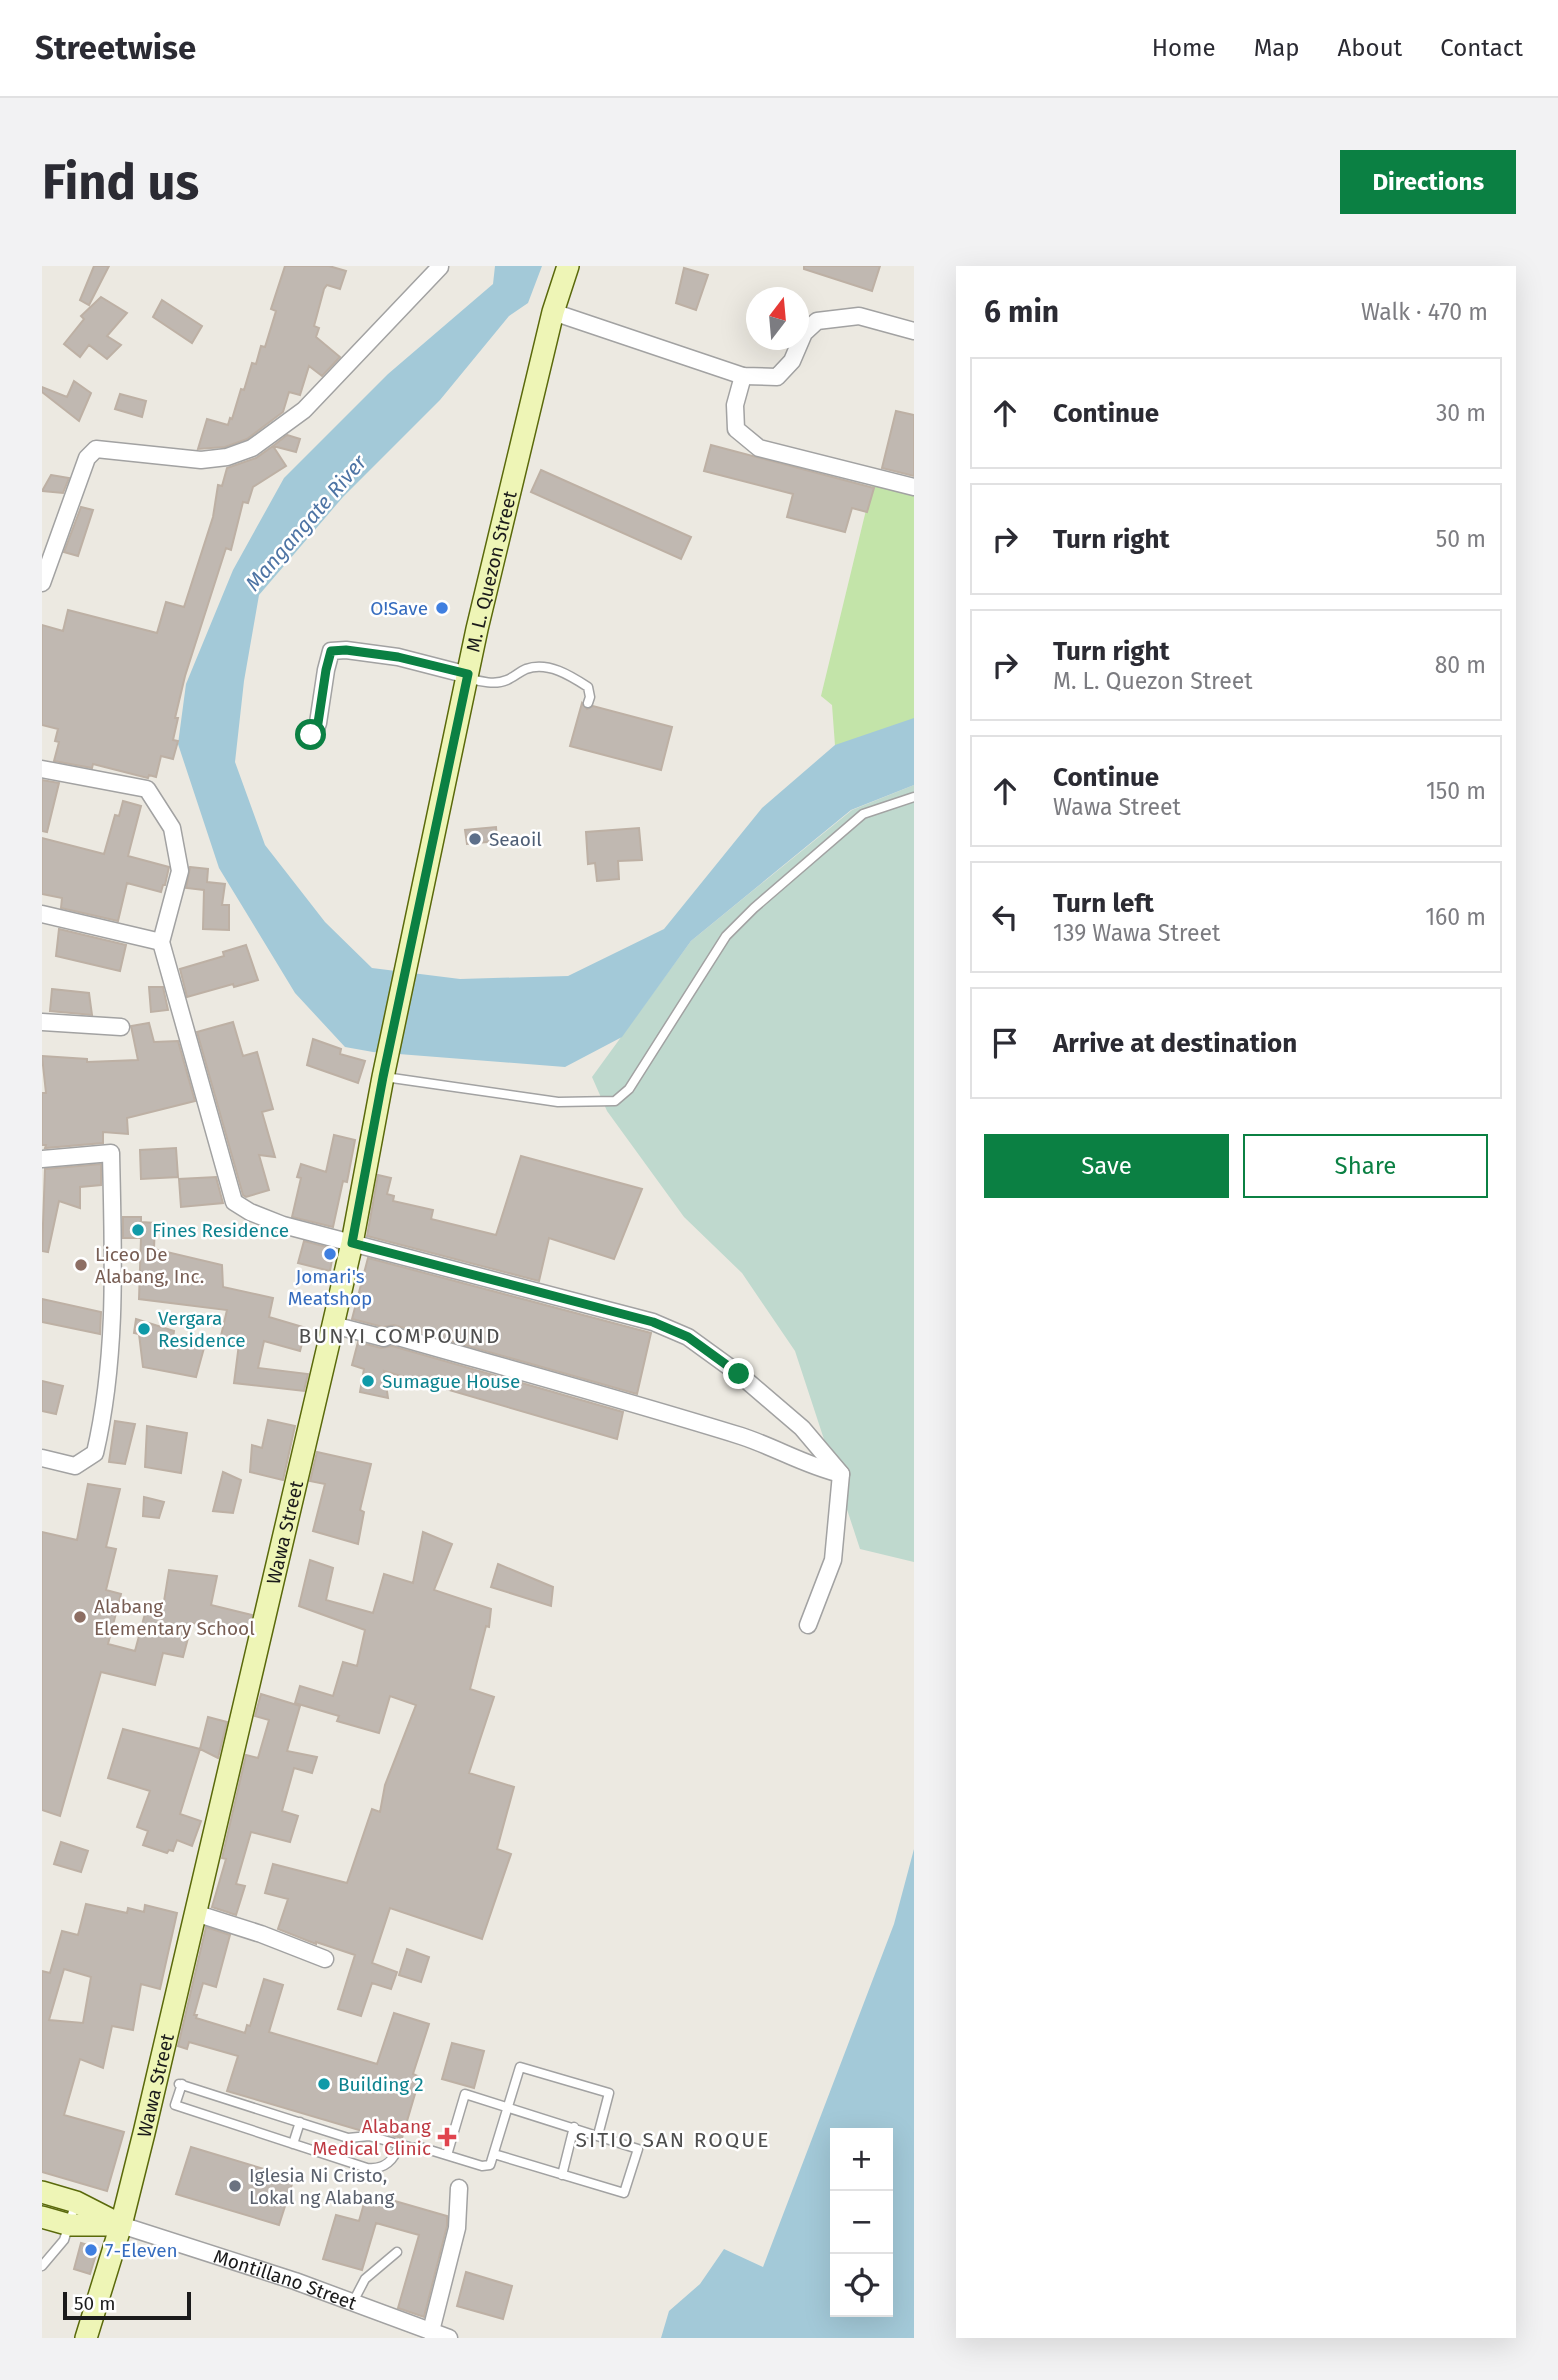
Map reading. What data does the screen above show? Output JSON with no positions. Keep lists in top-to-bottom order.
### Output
{
  "streets": {
    "main road": ["M. L. Quezon Street", "Wawa Street", "Montillano Street"]
  },
  "crossings": [
    ["M. L. Quezon Street", "Wawa Street"],
    ["Wawa Street", "Montillano Street"]
  ],
  "districts": ["BUNYI COMPOUND", "SITIO SAN ROQUE"],
  "water": ["Mangangate River"],
  "places": {
    "other": [
      "O!Save",
      "Seaoil",
      "Fines Residence",
      "Jomari's Meatshop",
      "Liceo De Alabang, Inc.",
      "Vergara Residence",
      "Sumague House",
      "Alabang Elementary School",
      "Building 2",
      "Iglesia Ni Cristo, Lokal ng Alabang",
      "7-Eleven"
    ],
    "health": ["Alabang Medical Clinic"]
  },
  "scale_bar": "50 m",
  "north": "top",
  "page": {
    "header": "Streetwise",
    "nav": [
      "Home",
      "Map",
      "About",
      "Contact"
    ],
    "buttons": [
      "Directions",
      ["Save", "Share"]
    ],
    "title": "Find us",
    "heading": ["6 min", "Walk · 470 m"],
    "list": [
      ["Continue", "30 m"],
      ["Turn right", "50 m"],
      ["Turn right", "M. L. Quezon Street", "80 m"],
      ["Continue", "Wawa Street", "150 m"],
      ["Turn left", "139 Wawa Street", "160 m"],
      "Arrive at destination"
    ],
    "map_buttons": ["+", "−"],
    "scale": "50 m"
  }
}
